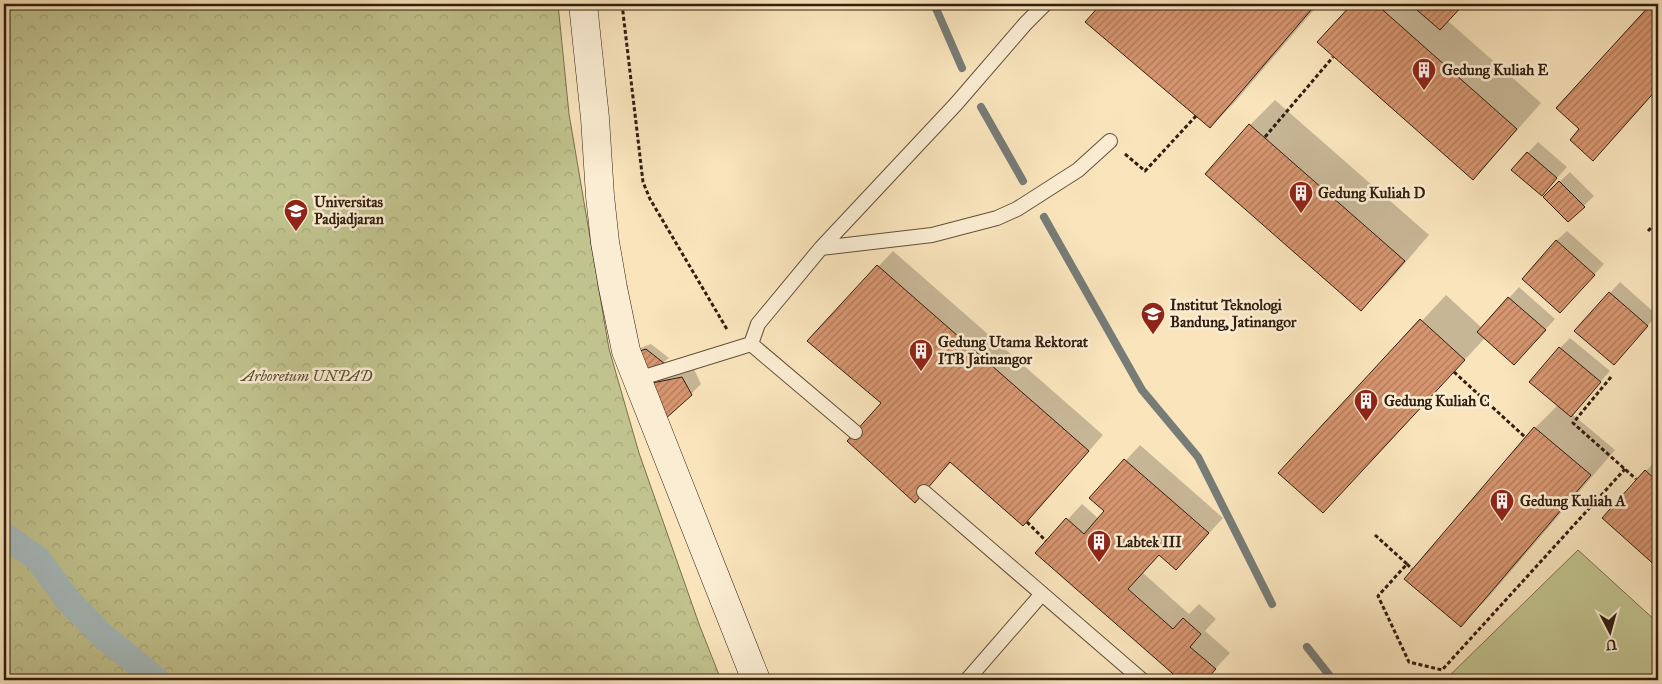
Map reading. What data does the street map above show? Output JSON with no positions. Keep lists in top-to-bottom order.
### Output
{
  "parks": ["Arboretum UNPAD"],
  "places": {
    "building": [
      "Gedung Kuliah E",
      "Gedung Kuliah D",
      "Gedung Utama Rektorat ITB Jatinangor",
      "Gedung Kuliah C",
      "Gedung Kuliah A",
      "Labtek III"
    ],
    "school or university": ["Universitas Padjadjaran", "Institut Teknologi Bandung, Jatinangor"]
  },
  "north": "bottom"
}
